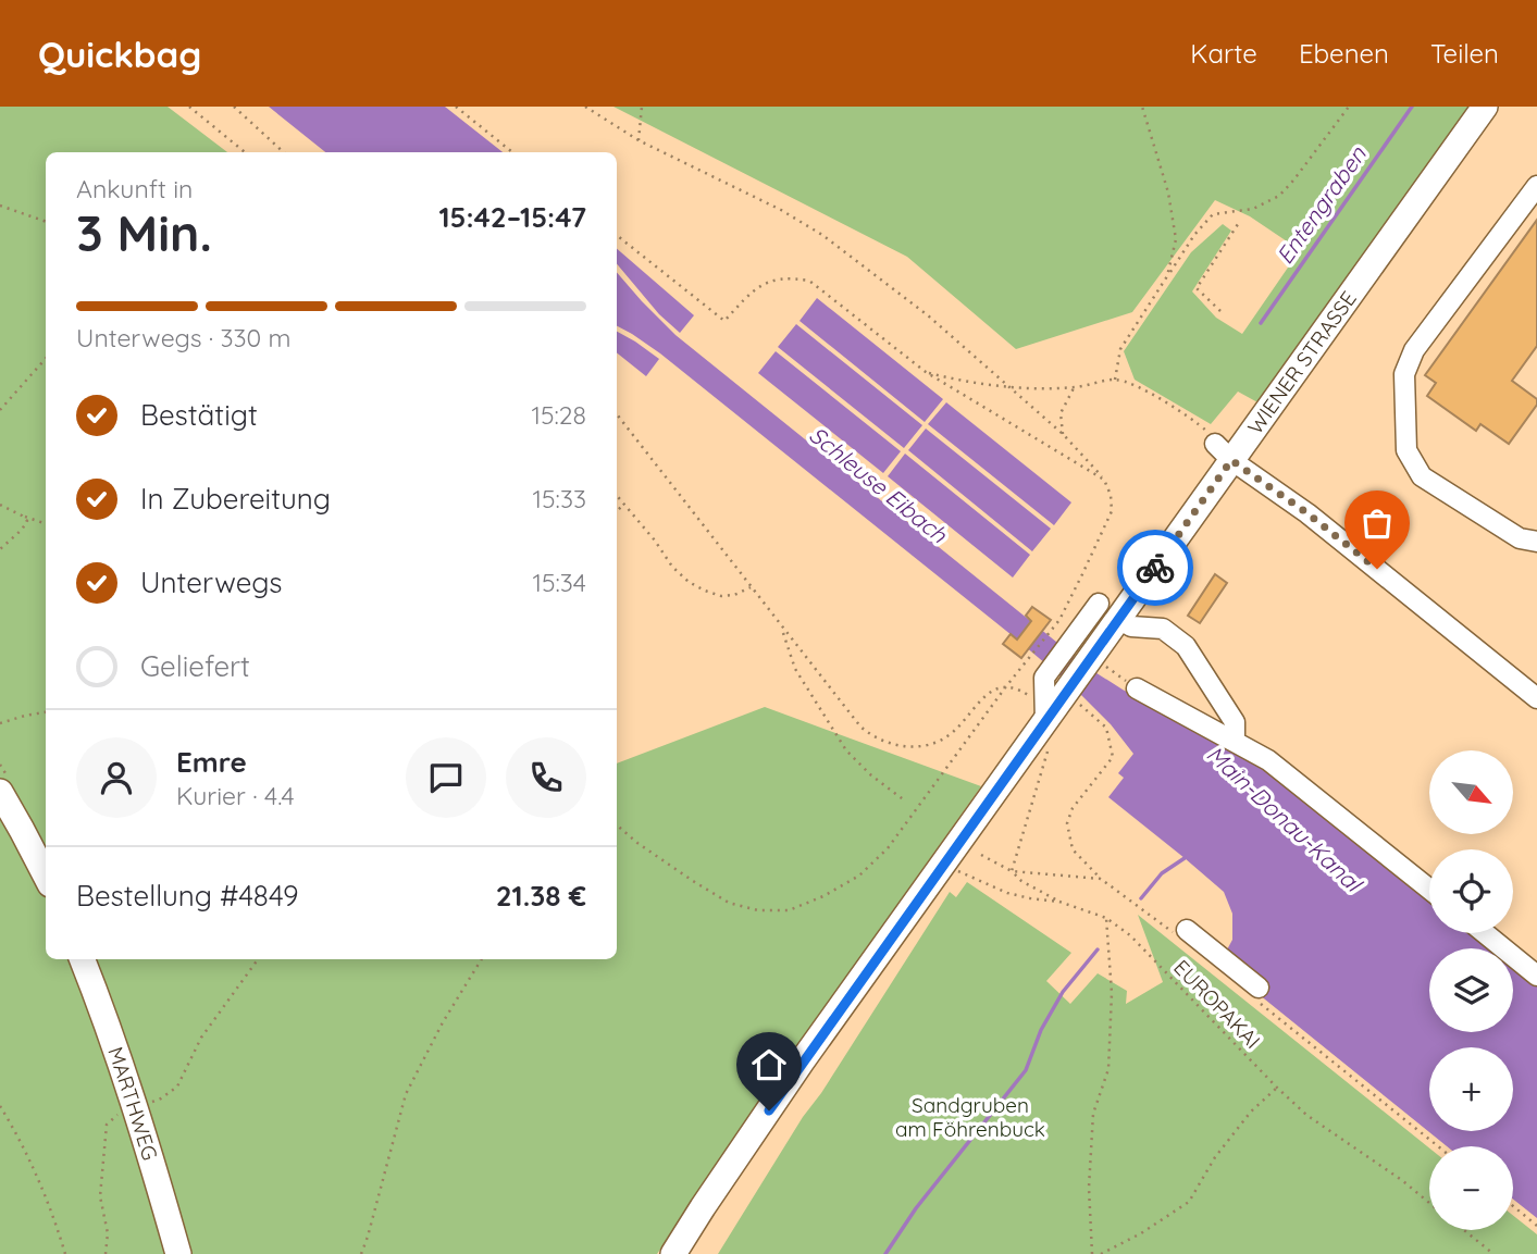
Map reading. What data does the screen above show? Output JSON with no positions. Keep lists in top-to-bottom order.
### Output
{
  "streets": {
    "main road": ["WIENER STRASSE", "MARTHWEG"],
    "path": ["EUROPAKAI"]
  },
  "crossings": [
    ["WIENER STRASSE", "EUROPAKAI"]
  ],
  "water": ["Entengraben", "Schleuse Eibach", "Main-Donau-Kanal"],
  "parks": ["Sandgruben am Föhrenbuck"],
  "north": "bottom right",
  "page": {
    "header": "Quickbag",
    "nav": ["Karte", "Ebenen", "Teilen"],
    "heading": ["3 Min.", "Ankunft in", "15:42–15:47"],
    "panel": [
      "Emre",
      "Kurier · 4.4",
      "Bestellung #4849",
      "21.38 €"
    ],
    "bar": "Unterwegs · 330 m",
    "list": [
      ["Bestätigt", "15:28"],
      ["In Zubereitung", "15:33"],
      ["Unterwegs", "15:34"],
      "Geliefert"
    ],
    "map_buttons": ["+", "−"]
  }
}
